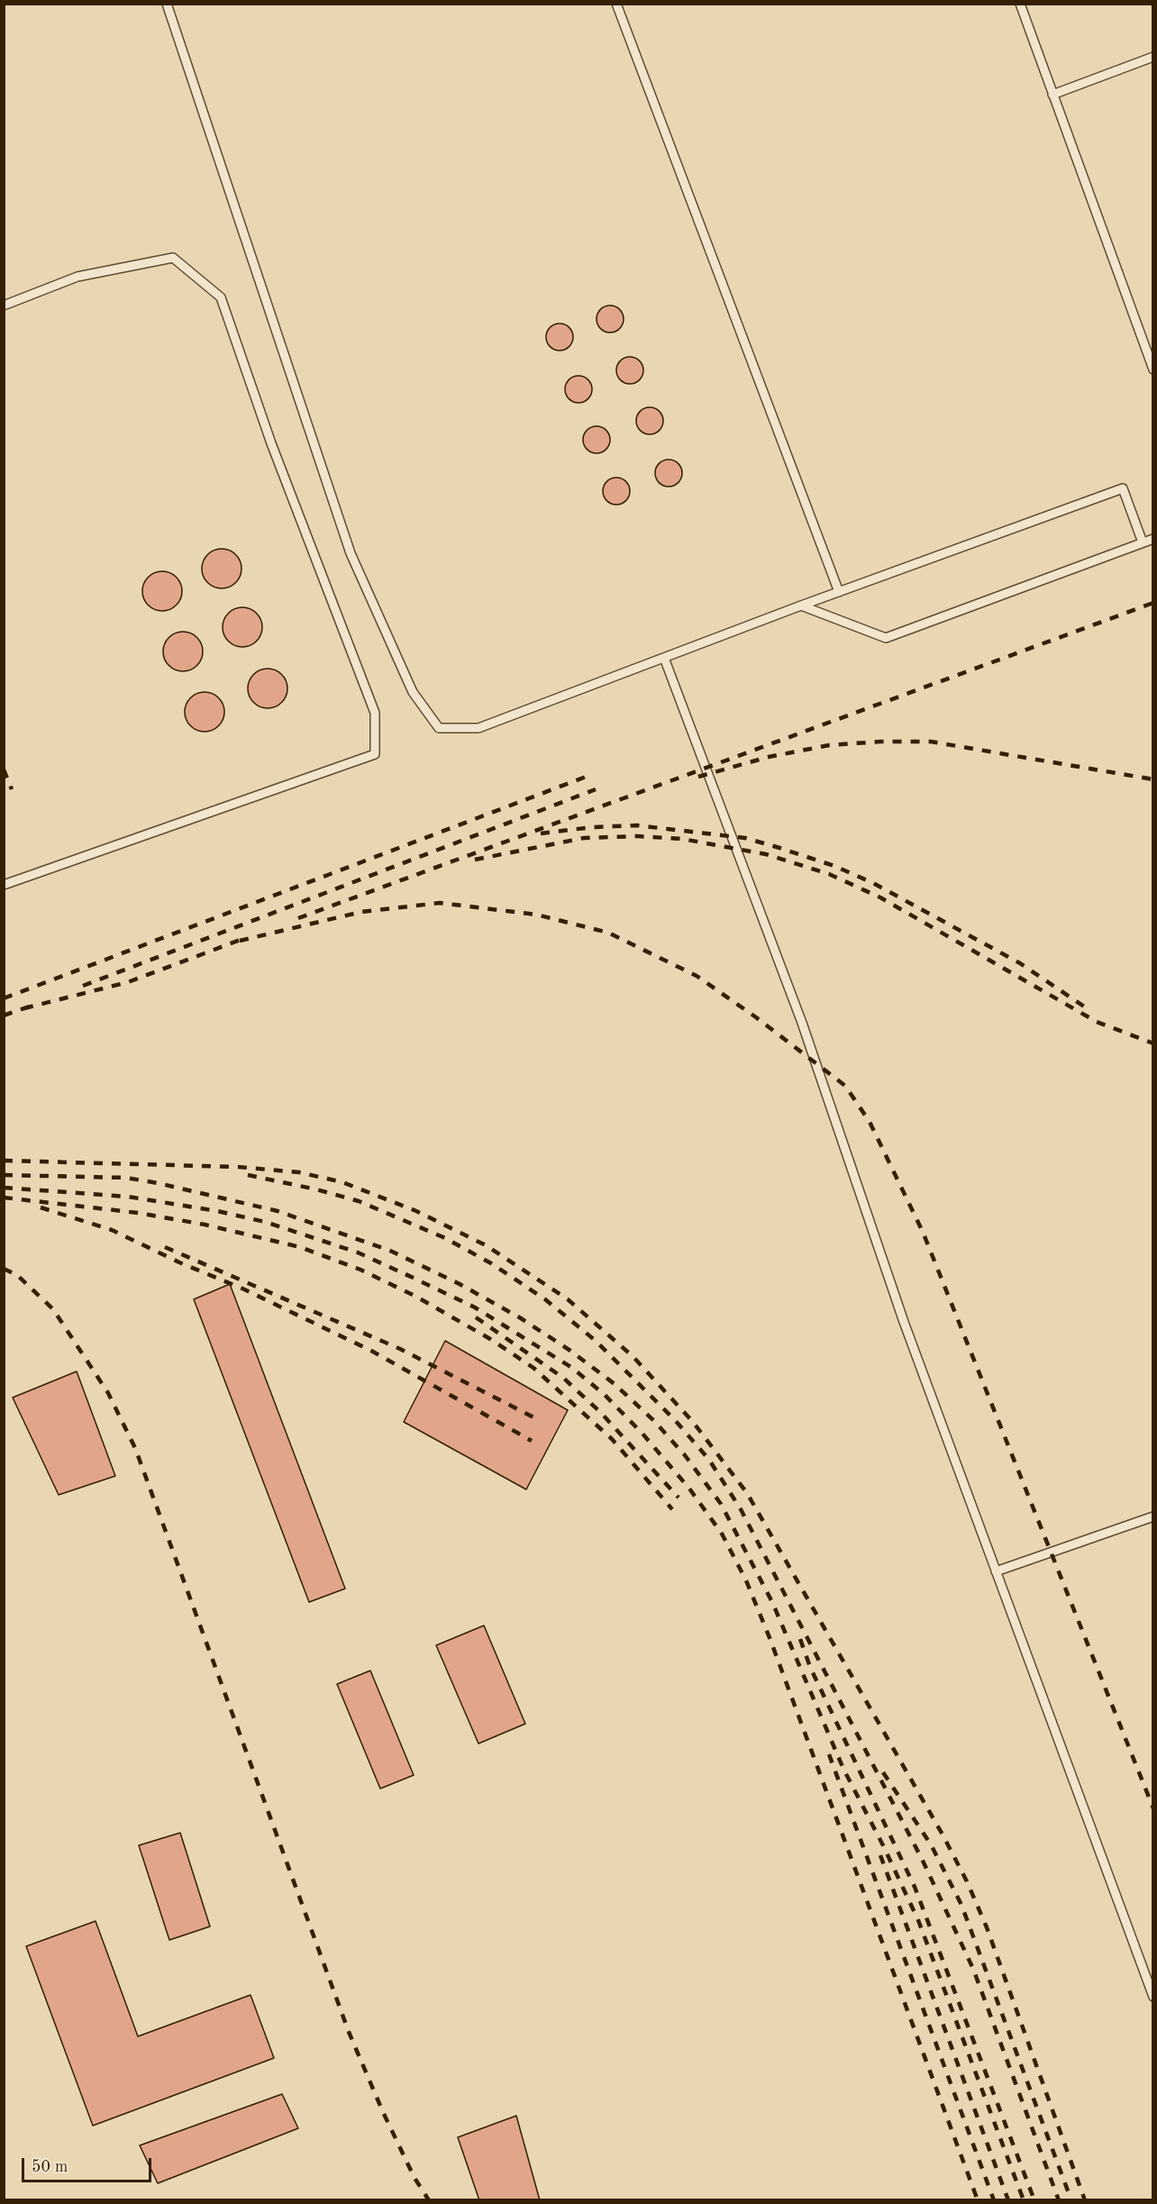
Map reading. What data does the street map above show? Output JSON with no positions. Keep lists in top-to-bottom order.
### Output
{
  "scale_bar": "50 m"
}
